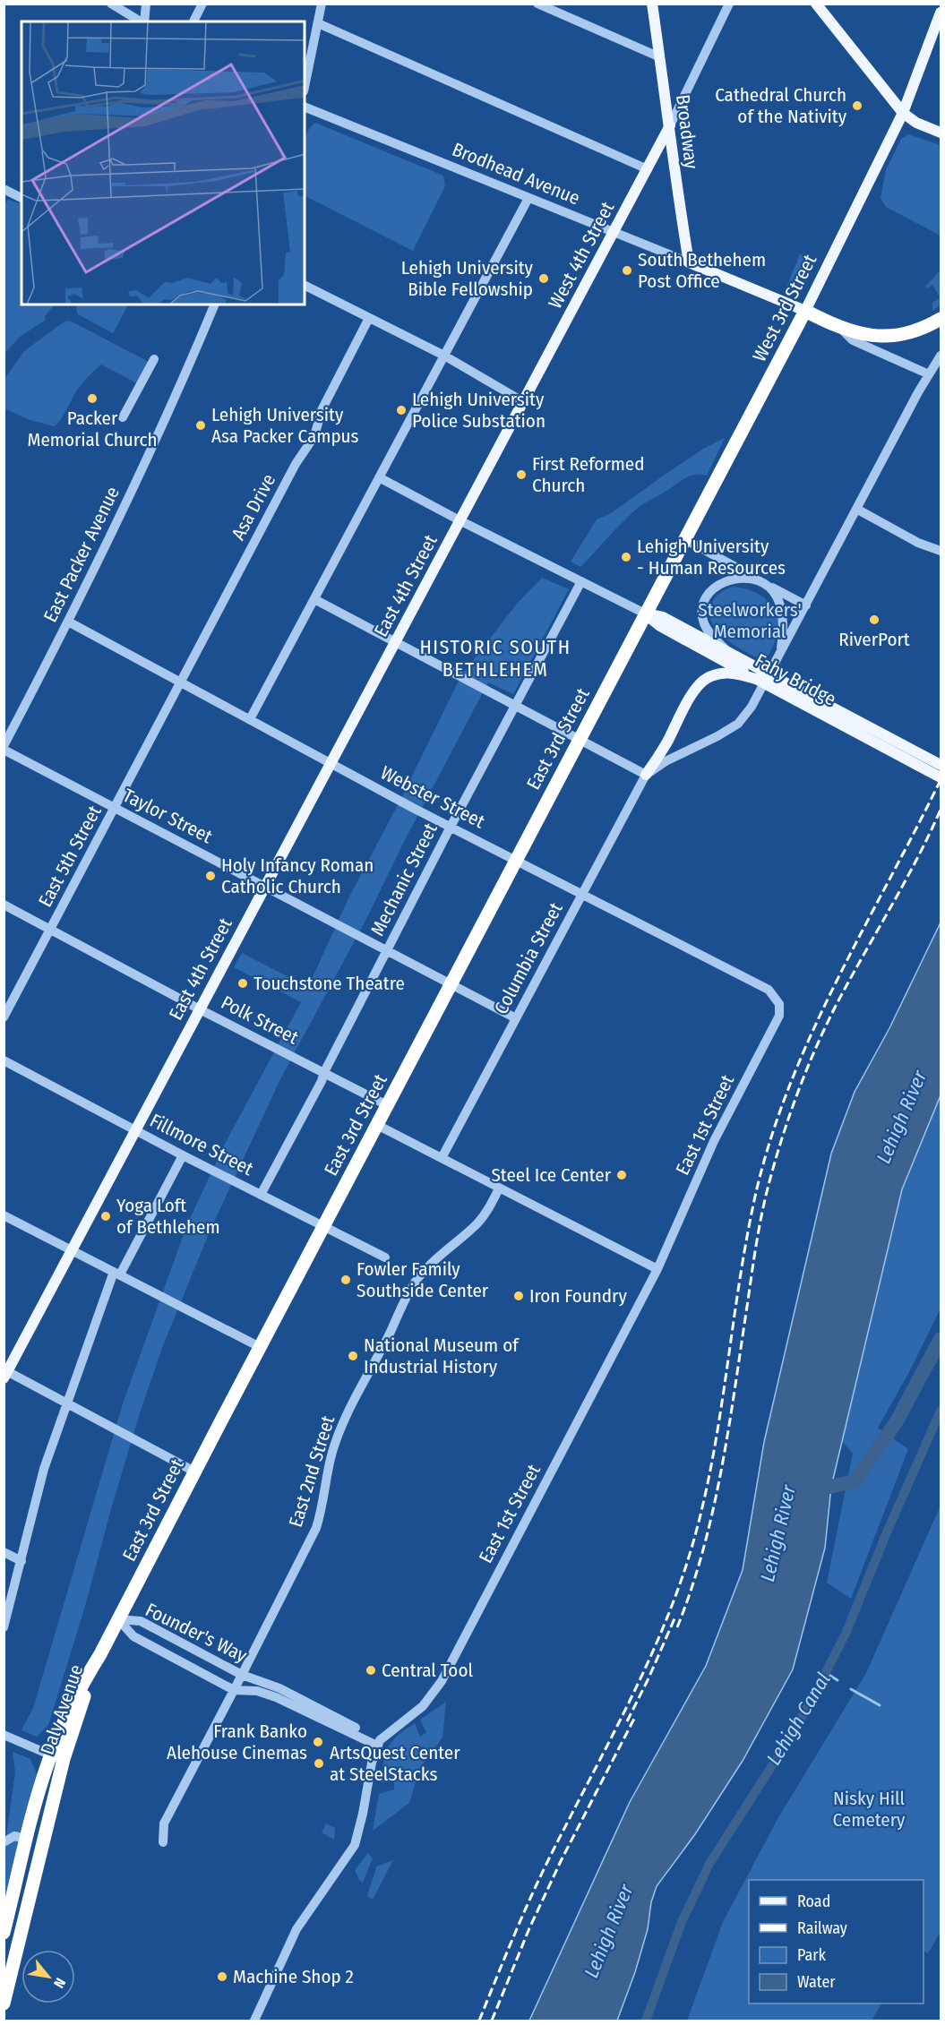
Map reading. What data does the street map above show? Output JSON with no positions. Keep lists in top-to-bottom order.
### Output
{
  "streets": {
    "highway": ["West 3rd Street", "East 3rd Street", "Daly Avenue"],
    "main road": [
      "Broadway",
      "Brodhead Avenue",
      "West 4th Street",
      "East 4th Street",
      "Fahy Bridge"
    ],
    "street": [
      "Asa Drive",
      "East Packer Avenue",
      "Webster Street",
      "Taylor Street",
      "East 5th Street",
      "Mechanic Street",
      "Columbia Street",
      "Polk Street",
      "East 1st Street",
      "Fillmore Street",
      "East 2nd Street",
      "Founder's Way"
    ]
  },
  "crossings": [
    ["Broadway", "Brodhead Avenue"],
    ["Broadway", "West 4th Street"],
    ["Brodhead Avenue", "West 4th Street"],
    ["Brodhead Avenue", "West 3rd Street"],
    ["West 4th Street", "East 4th Street"],
    ["West 3rd Street", "Fahy Bridge"],
    ["West 3rd Street", "East 3rd Street"],
    ["Asa Drive", "Webster Street"],
    ["Asa Drive", "East 5th Street"],
    ["East Packer Avenue", "Webster Street"],
    ["East Packer Avenue", "Taylor Street"],
    ["East 4th Street", "Webster Street"],
    ["East 4th Street", "Taylor Street"],
    ["East 4th Street", "Polk Street"],
    ["East 4th Street", "Fillmore Street"],
    ["Fahy Bridge", "East 3rd Street"],
    ["East 3rd Street", "Webster Street"],
    ["East 3rd Street", "Taylor Street"],
    ["East 3rd Street", "Polk Street"],
    ["East 3rd Street", "Fillmore Street"],
    ["East 3rd Street", "Founder's Way"],
    ["East 3rd Street", "Daly Avenue"],
    ["Webster Street", "East 5th Street"],
    ["Webster Street", "Mechanic Street"],
    ["Webster Street", "Columbia Street"],
    ["Webster Street", "East 1st Street"],
    ["Taylor Street", "East 5th Street"],
    ["Taylor Street", "Mechanic Street"],
    ["Taylor Street", "Columbia Street"],
    ["East 5th Street", "Polk Street"],
    ["Mechanic Street", "Polk Street"],
    ["Mechanic Street", "Fillmore Street"],
    ["East 1st Street", "Founder's Way"],
    ["East 2nd Street", "Founder's Way"]
  ],
  "districts": ["HISTORIC SOUTH BETHLEHEM"],
  "water": ["Lehigh River", "Lehigh Canal"],
  "parks": ["Steelworkers' Memorial", "Nisky Hill Cemetery"],
  "places": [
    "Cathedral Church of the Nativity",
    "South Bethehem Post Office",
    "Lehigh University Bible Fellowship",
    "Packer Memorial Church",
    "Lehigh University Police Substation",
    "Lehigh University Asa Packer Campus",
    "First Reformed Church",
    "Lehigh University - Human Resources",
    "RiverPort",
    "Holy Infancy Roman Catholic Church",
    "Touchstone Theatre",
    "Steel Ice Center",
    "Yoga Loft of Bethlehem",
    "Fowler Family Southside Center",
    "Iron Foundry",
    "National Museum of Industrial History",
    "Central Tool",
    "Frank Banko Alehouse Cinemas",
    "ArtsQuest Center at SteelStacks",
    "Machine Shop 2"
  ],
  "legend": [
    "Road",
    "Railway",
    "Park",
    "Water"
  ],
  "north": "bottom right"
}
